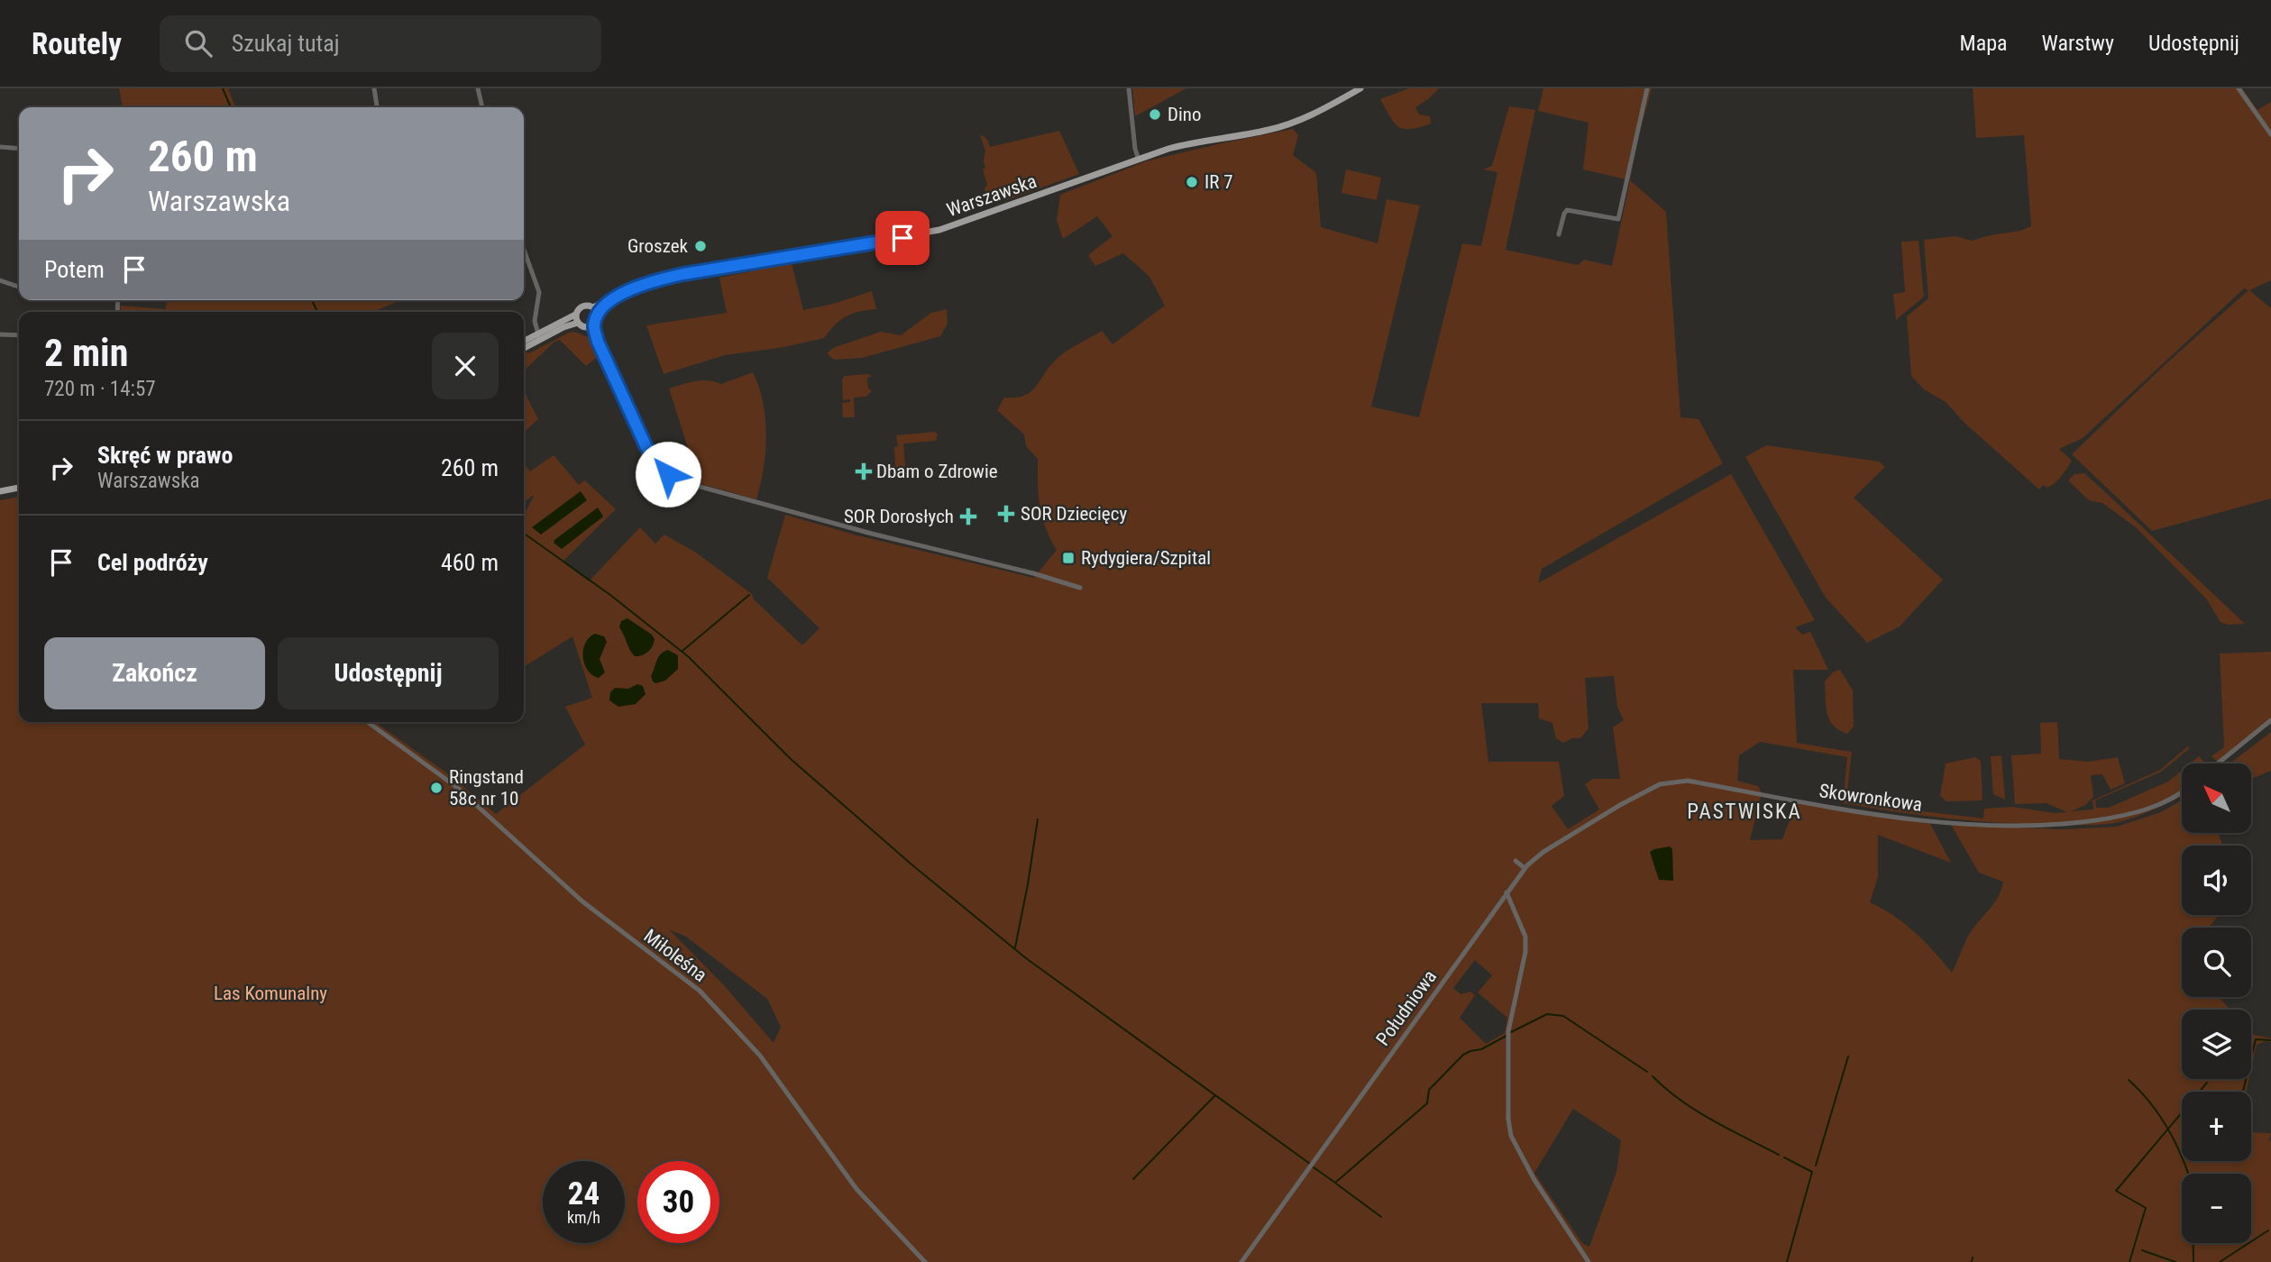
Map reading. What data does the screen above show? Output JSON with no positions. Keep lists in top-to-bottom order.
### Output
{
  "streets": {
    "main road": ["Warszawska"],
    "street": ["Skowronkowa", "Miłoleśna", "Południowa"]
  },
  "crossings": [
    ["Skowronkowa", "Południowa"]
  ],
  "districts": ["PASTWISKA"],
  "parks": ["Las Komunalny"],
  "places": {
    "other": [
      "Dino",
      "IR 7",
      "Groszek",
      "Ringstand 58c nr 10"
    ],
    "health": ["Dbam o Zdrowie", "SOR Dziecięcy", "SOR Dorosłych"],
    "transit": ["Rydygiera/Szpital"]
  },
  "north": "top left",
  "page": {
    "header": "Routely",
    "search": "Szukaj tutaj",
    "nav": ["Mapa", "Warstwy", "Udostępnij"],
    "turn": ["260 m", "Warszawska"],
    "then": "Potem",
    "heading": ["2 min", "720 m · 14:57"],
    "list": [
      {
        "name": "Skręć w prawo",
        "note": "Warszawska",
        "value": "260 m"
      },
      {
        "name": "Cel podróży",
        "value": "460 m"
      }
    ],
    "buttons": ["Zakończ", "Udostępnij"],
    "map_buttons": ["+", "−"],
    "speed": "24 km/h",
    "limit": "30"
  }
}
